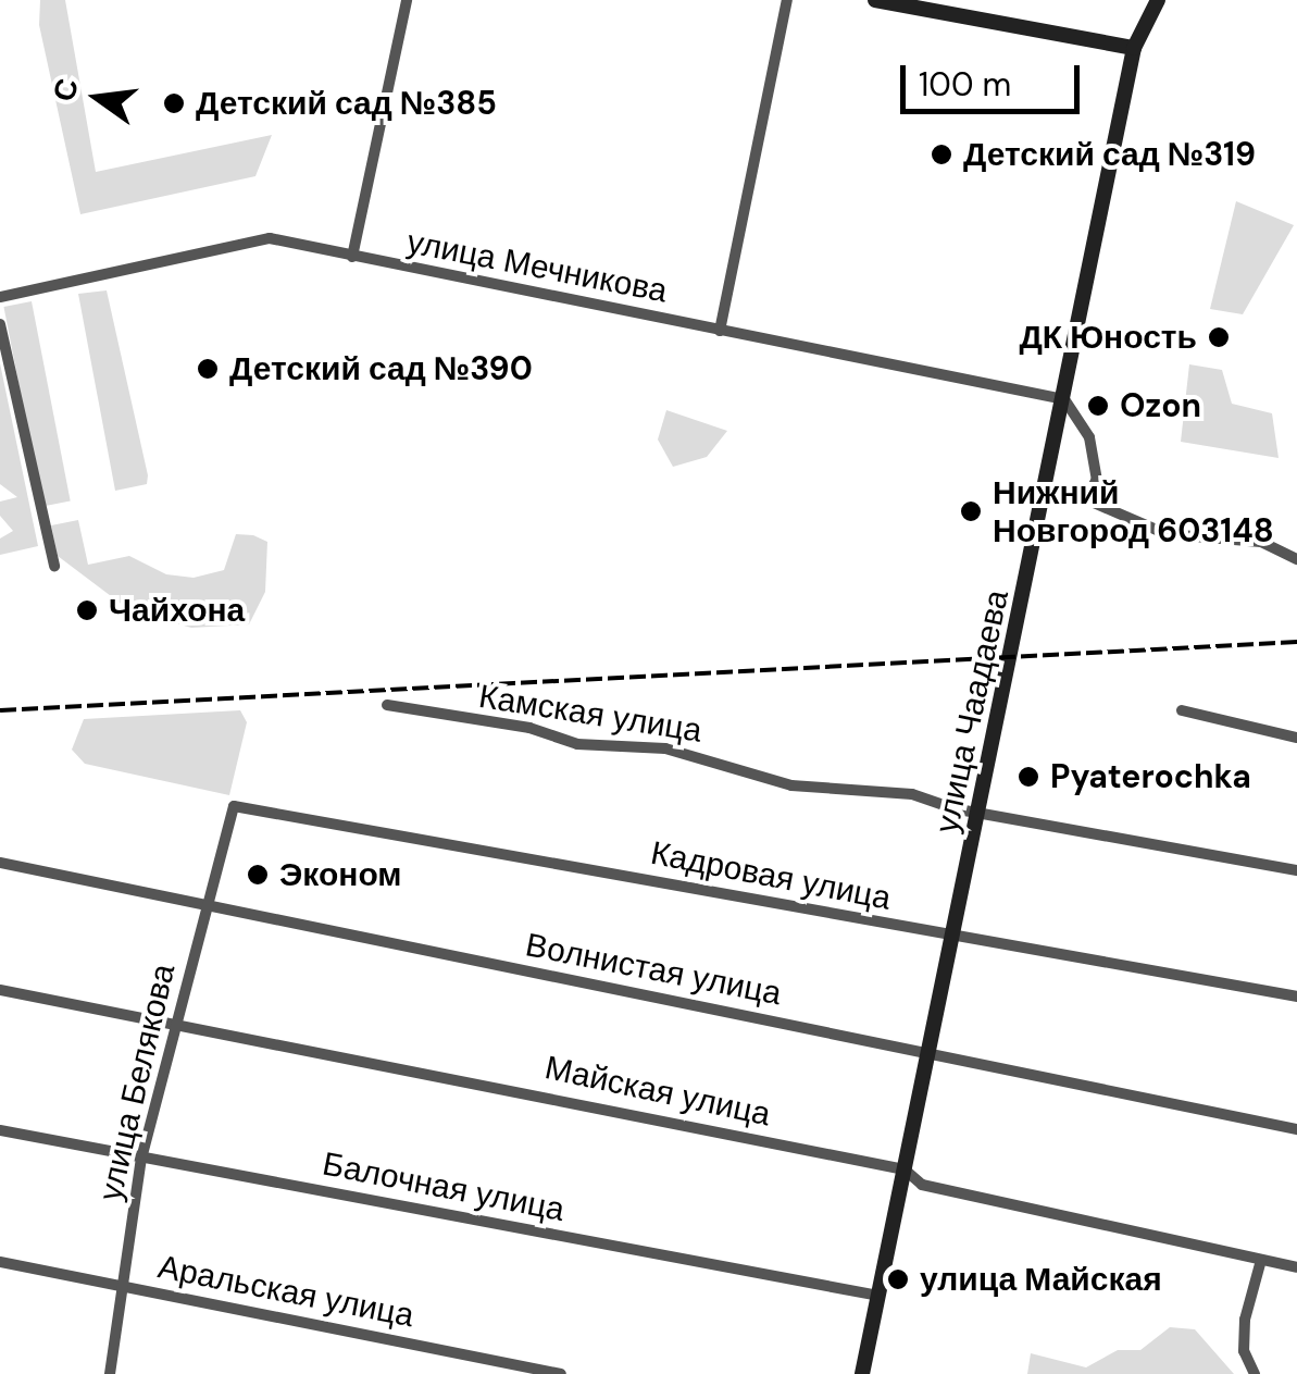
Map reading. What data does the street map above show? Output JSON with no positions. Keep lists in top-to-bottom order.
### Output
{
  "streets": {
    "street": [
      "улица Мечникова",
      "улица Чаадаева",
      "Камская улица",
      "Кадровая улица",
      "Волнистая улица",
      "улица Белякова",
      "Майская улица",
      "Балочная улица",
      "Аральская улица"
    ]
  },
  "crossings": [
    ["улица Мечникова", "улица Чаадаева"],
    ["улица Чаадаева", "Камская улица"],
    ["улица Чаадаева", "Кадровая улица"],
    ["улица Чаадаева", "Волнистая улица"],
    ["улица Чаадаева", "Майская улица"],
    ["улица Чаадаева", "Балочная улица"],
    ["Кадровая улица", "улица Белякова"],
    ["Волнистая улица", "улица Белякова"],
    ["улица Белякова", "Майская улица"],
    ["улица Белякова", "Балочная улица"],
    ["улица Белякова", "Аральская улица"]
  ],
  "places": [
    "Детский сад №385",
    "Детский сад №319",
    "ДК Юность",
    "Детский сад №390",
    "Ozon",
    "Нижний Новгород 603148",
    "Чайхона",
    "Pyaterochka",
    "Эконом",
    "улица Майская"
  ],
  "scale_bar": "100 m",
  "north": "left"
}
